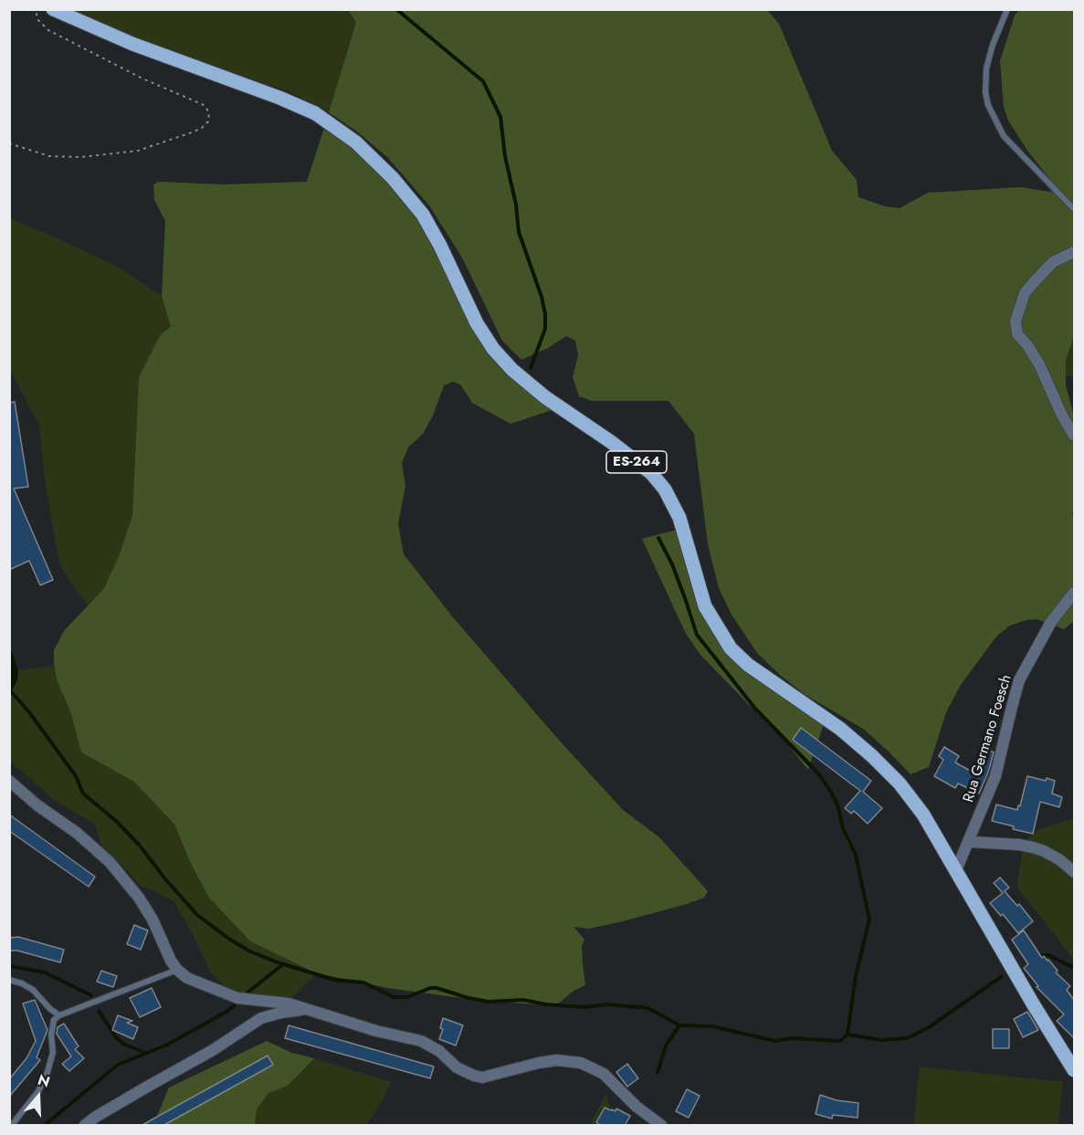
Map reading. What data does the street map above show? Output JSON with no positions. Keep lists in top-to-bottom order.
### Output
{
  "streets": {
    "main road": ["ES-264"],
    "street": ["Rua Germano Foesch"]
  },
  "crossings": [
    ["ES-264", "Rua Germano Foesch"]
  ],
  "north": "top"
}
